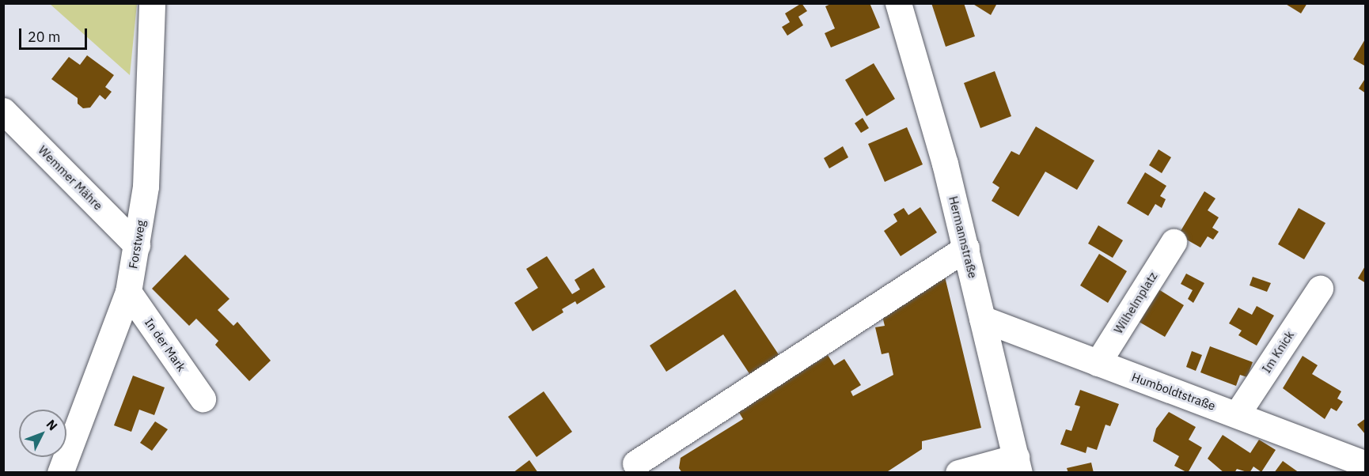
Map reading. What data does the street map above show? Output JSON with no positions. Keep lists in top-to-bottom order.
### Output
{
  "streets": {
    "street": [
      "Wemmer Mähre",
      "Hermannstraße",
      "Forstweg",
      "Wilhelmplatz",
      "In der Mark",
      "Im Knick",
      "Humboldtstraße"
    ]
  },
  "crossings": [
    ["Wemmer Mähre", "Forstweg"],
    ["Hermannstraße", "Humboldtstraße"],
    ["Forstweg", "In der Mark"],
    ["Wilhelmplatz", "Humboldtstraße"],
    ["Im Knick", "Humboldtstraße"]
  ],
  "scale_bar": "20 m",
  "north": "top right"
}
